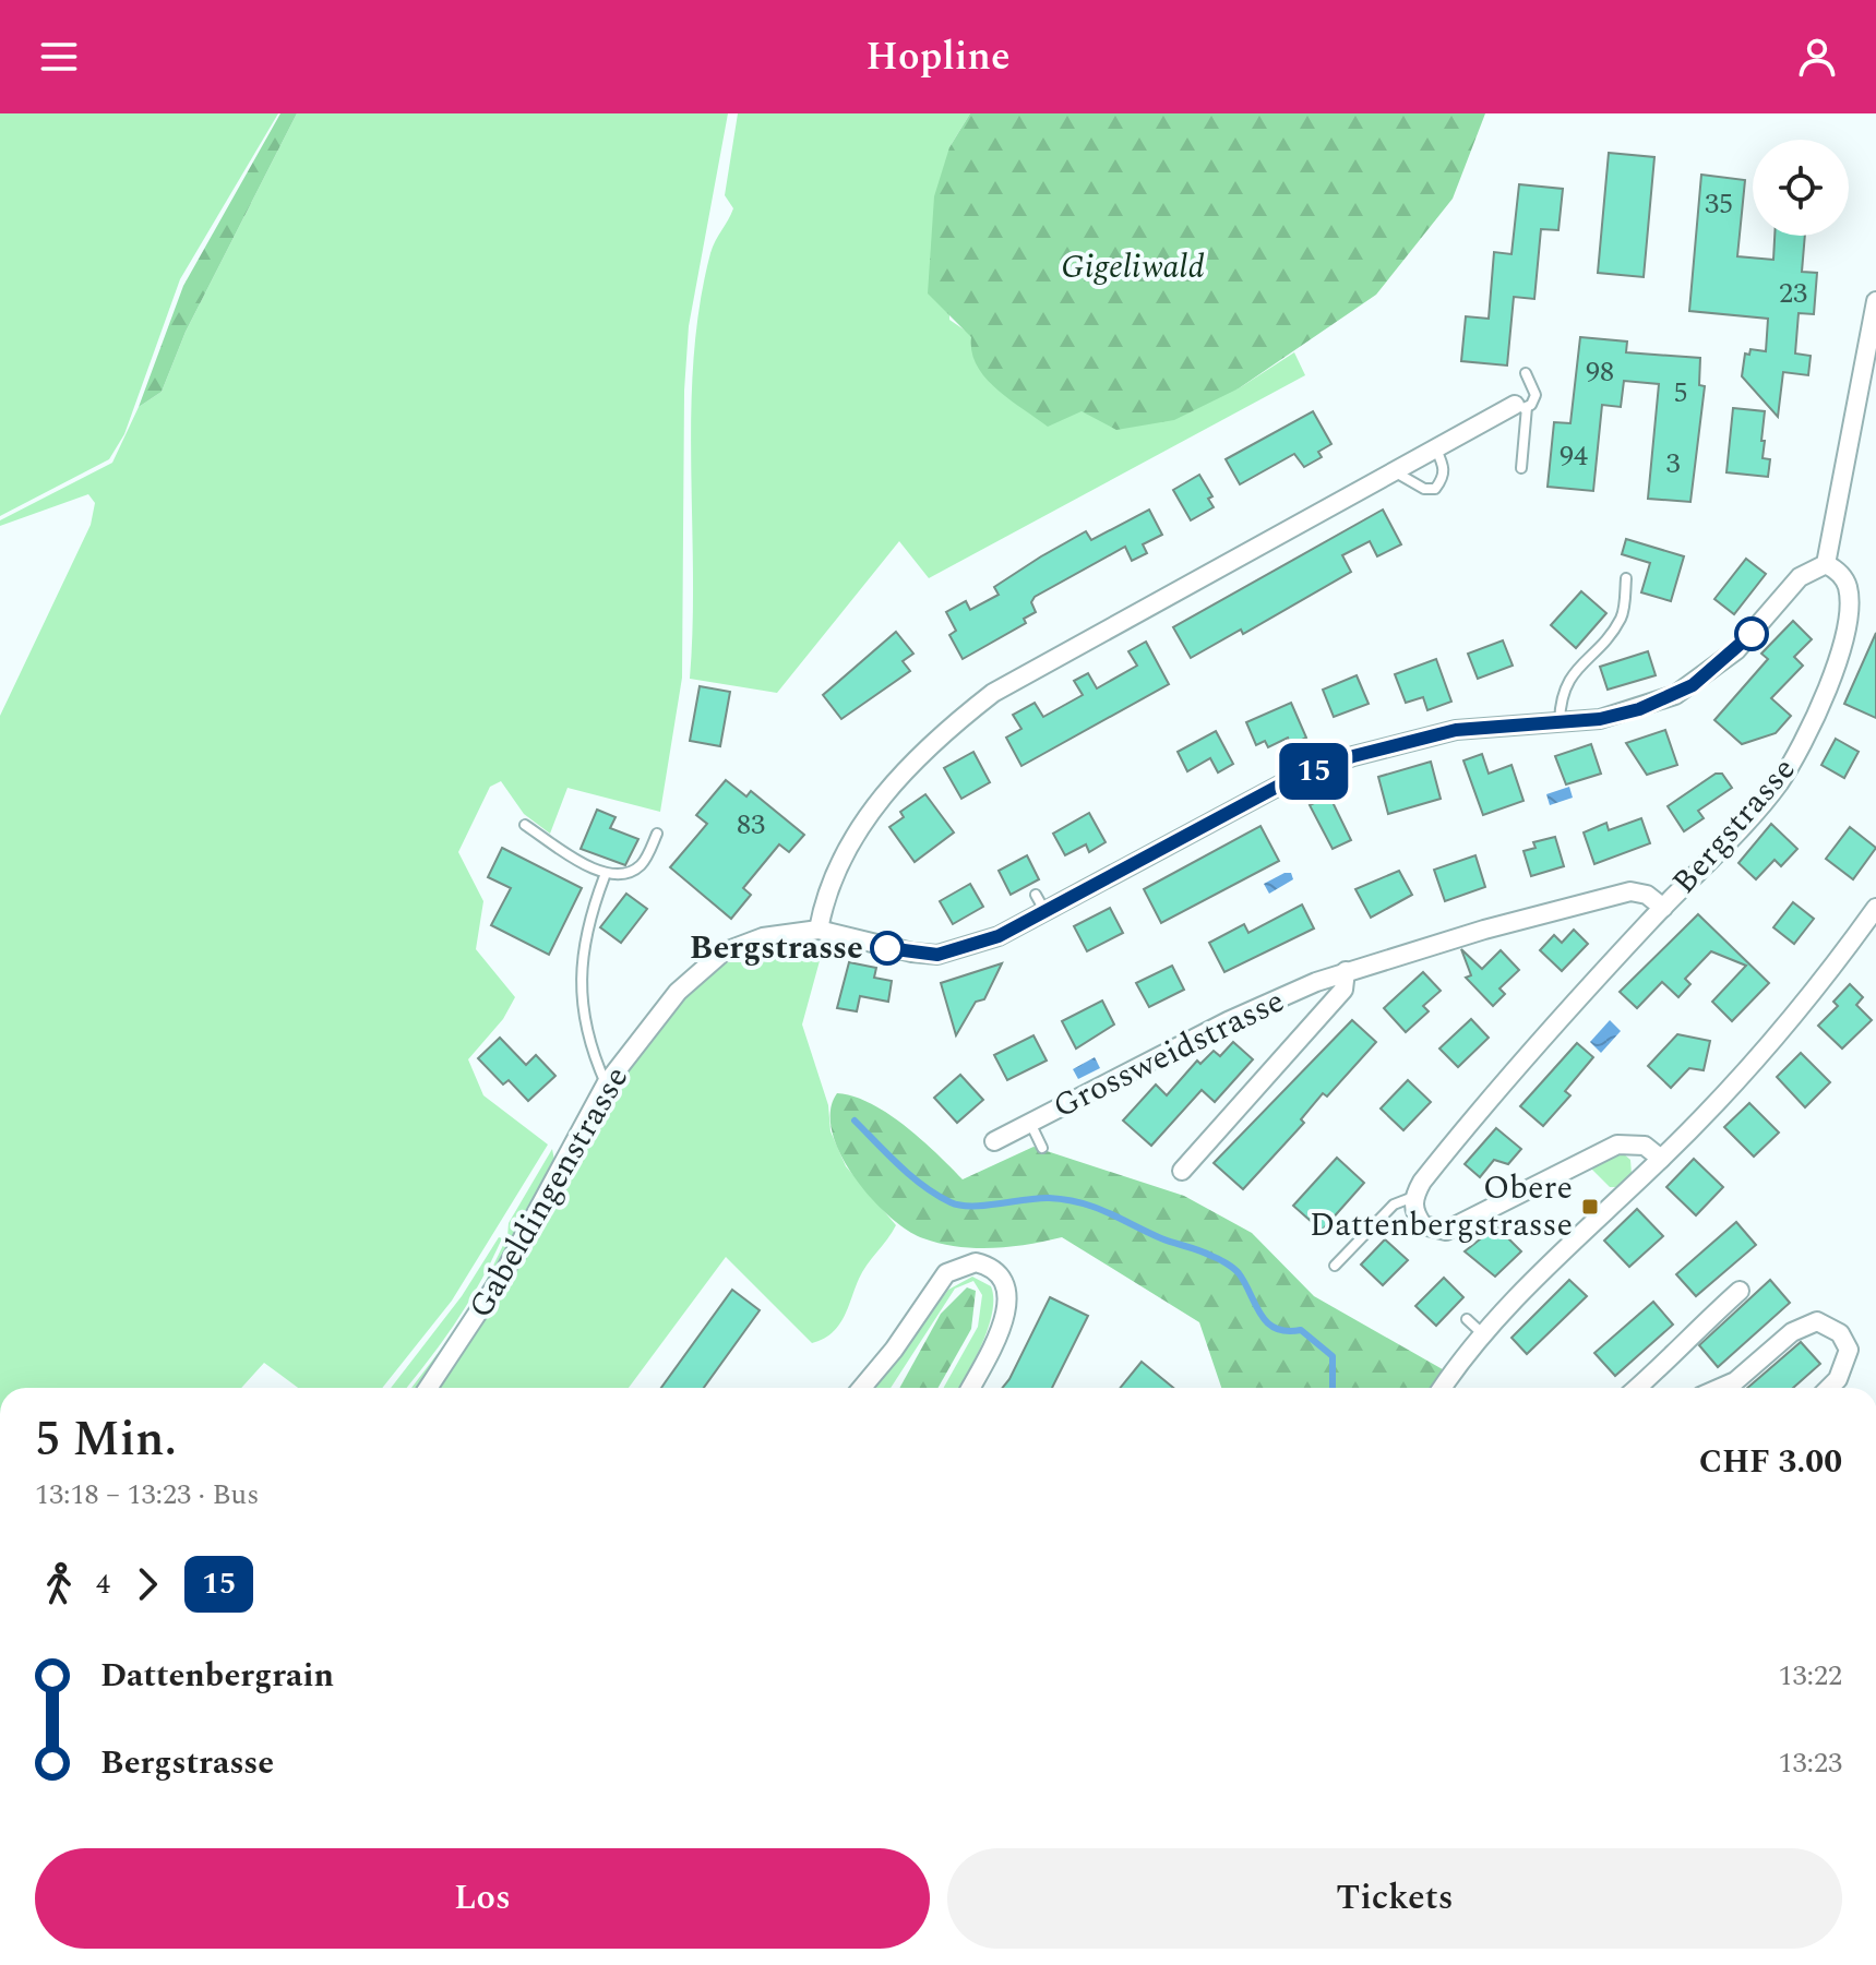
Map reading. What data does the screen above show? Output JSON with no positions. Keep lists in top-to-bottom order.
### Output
{
  "streets": {
    "street": ["Bergstrasse", "Grossweidstrasse", "Gabeldingenstrasse"]
  },
  "crossings": [
    ["Bergstrasse", "Grossweidstrasse"]
  ],
  "parks": ["Gigeliwald"],
  "places": {
    "other": ["Bergstrasse"],
    "transit": ["Obere Dattenbergstrasse"]
  },
  "lines": ["bus line 15"],
  "house_numbers": [
    "35",
    "23",
    "98",
    "5",
    "94",
    "3",
    "83"
  ],
  "page": {
    "header": "Hopline",
    "on_map": "15",
    "heading": ["5 Min.", "13:18 – 13:23 · Bus", "CHF 3.00"],
    "legs": ["4", "15"],
    "list": [
      {
        "name": "Dattenbergrain",
        "value": "13:22"
      },
      {
        "name": "Bergstrasse",
        "value": "13:23"
      }
    ],
    "buttons": ["Los", "Tickets"]
  }
}
